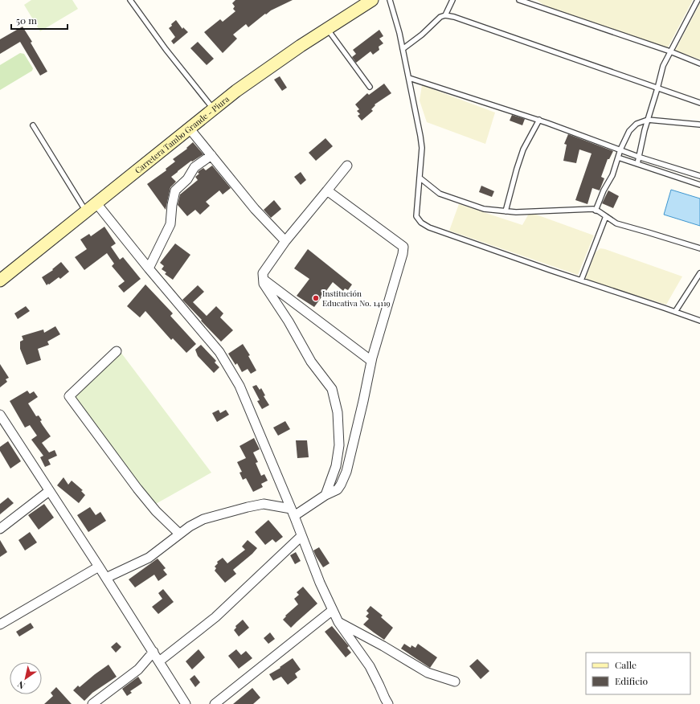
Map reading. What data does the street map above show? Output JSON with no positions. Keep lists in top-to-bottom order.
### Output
{
  "streets": {
    "main road": ["Carretera Tambo Grande - Piura"]
  },
  "places": ["Institución Educativa No. 14119"],
  "legend": ["Calle", "Edificio"],
  "scale_bar": "50 m",
  "north": "bottom left"
}
